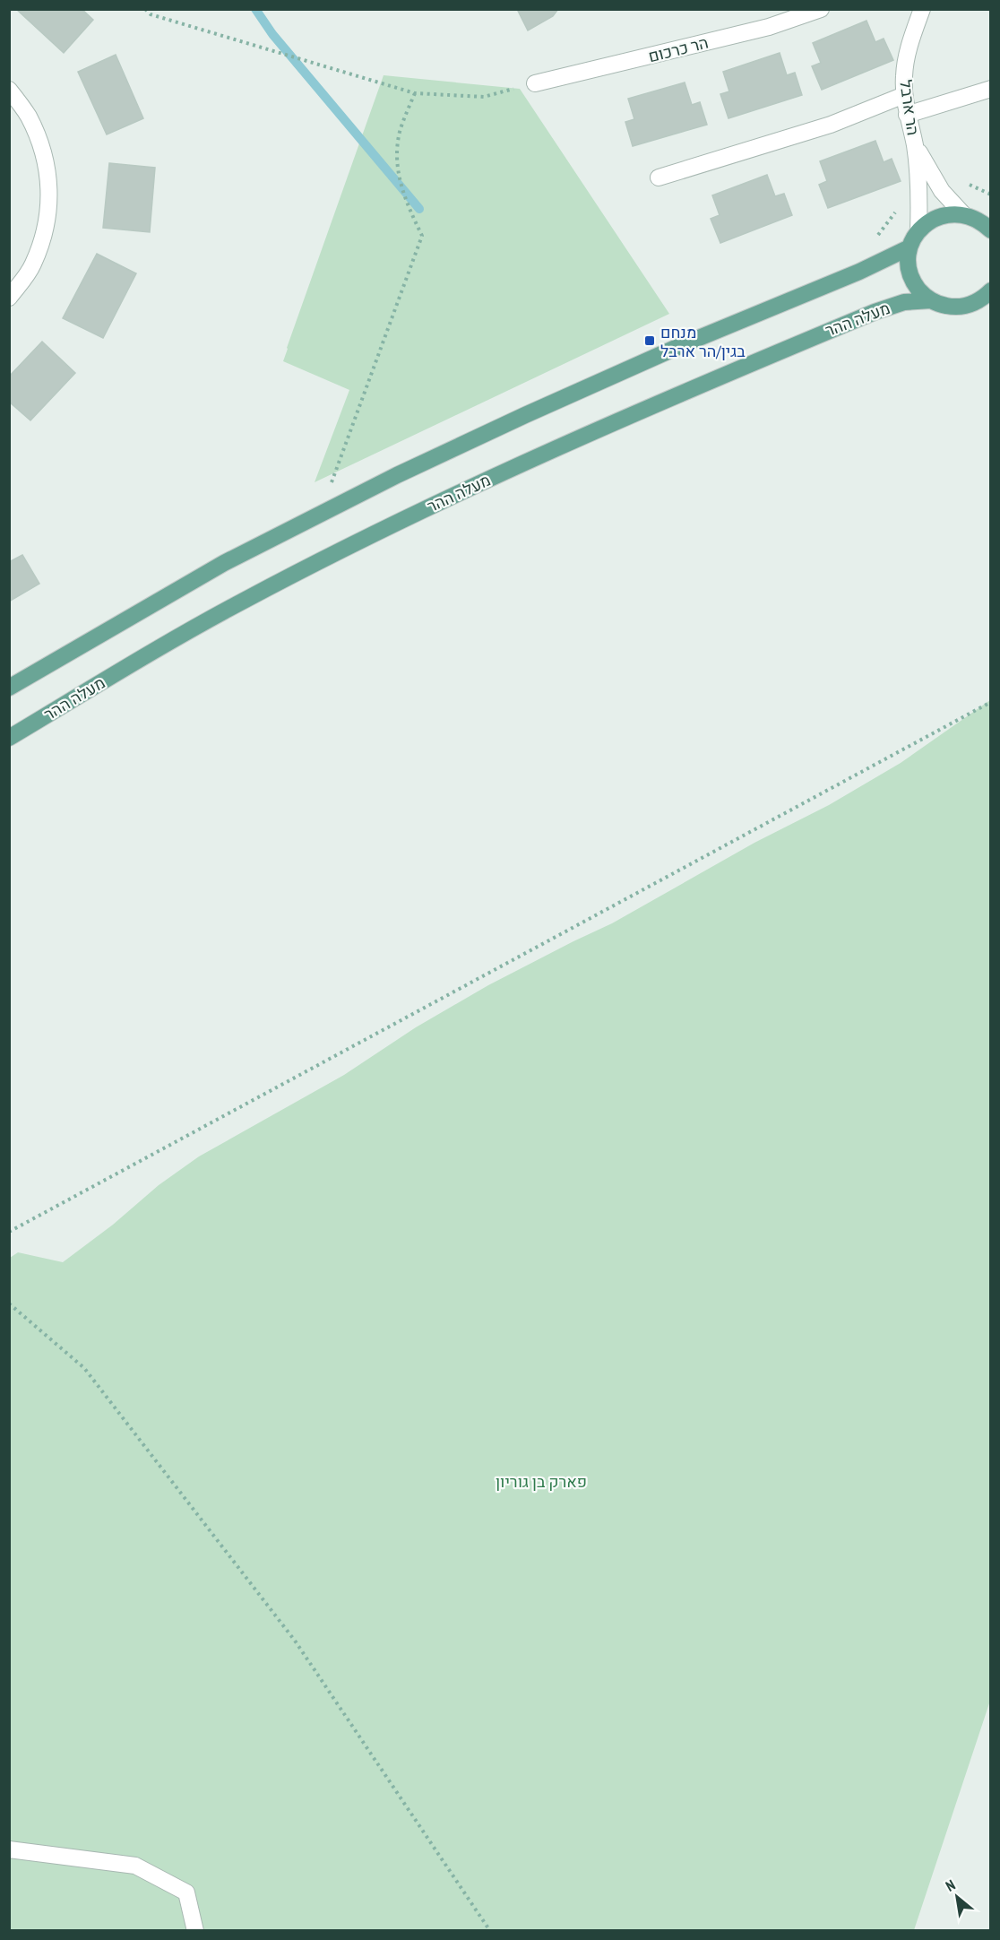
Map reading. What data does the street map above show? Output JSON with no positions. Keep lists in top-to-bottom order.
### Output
{
  "streets": {
    "main road": ["מעלה ההר"],
    "street": ["הר כרכום", "הר ארבל"]
  },
  "parks": ["פארק בן גוריון"],
  "places": {
    "transit": ["מנחם בגין/הר ארבל"]
  },
  "north": "top left"
}
